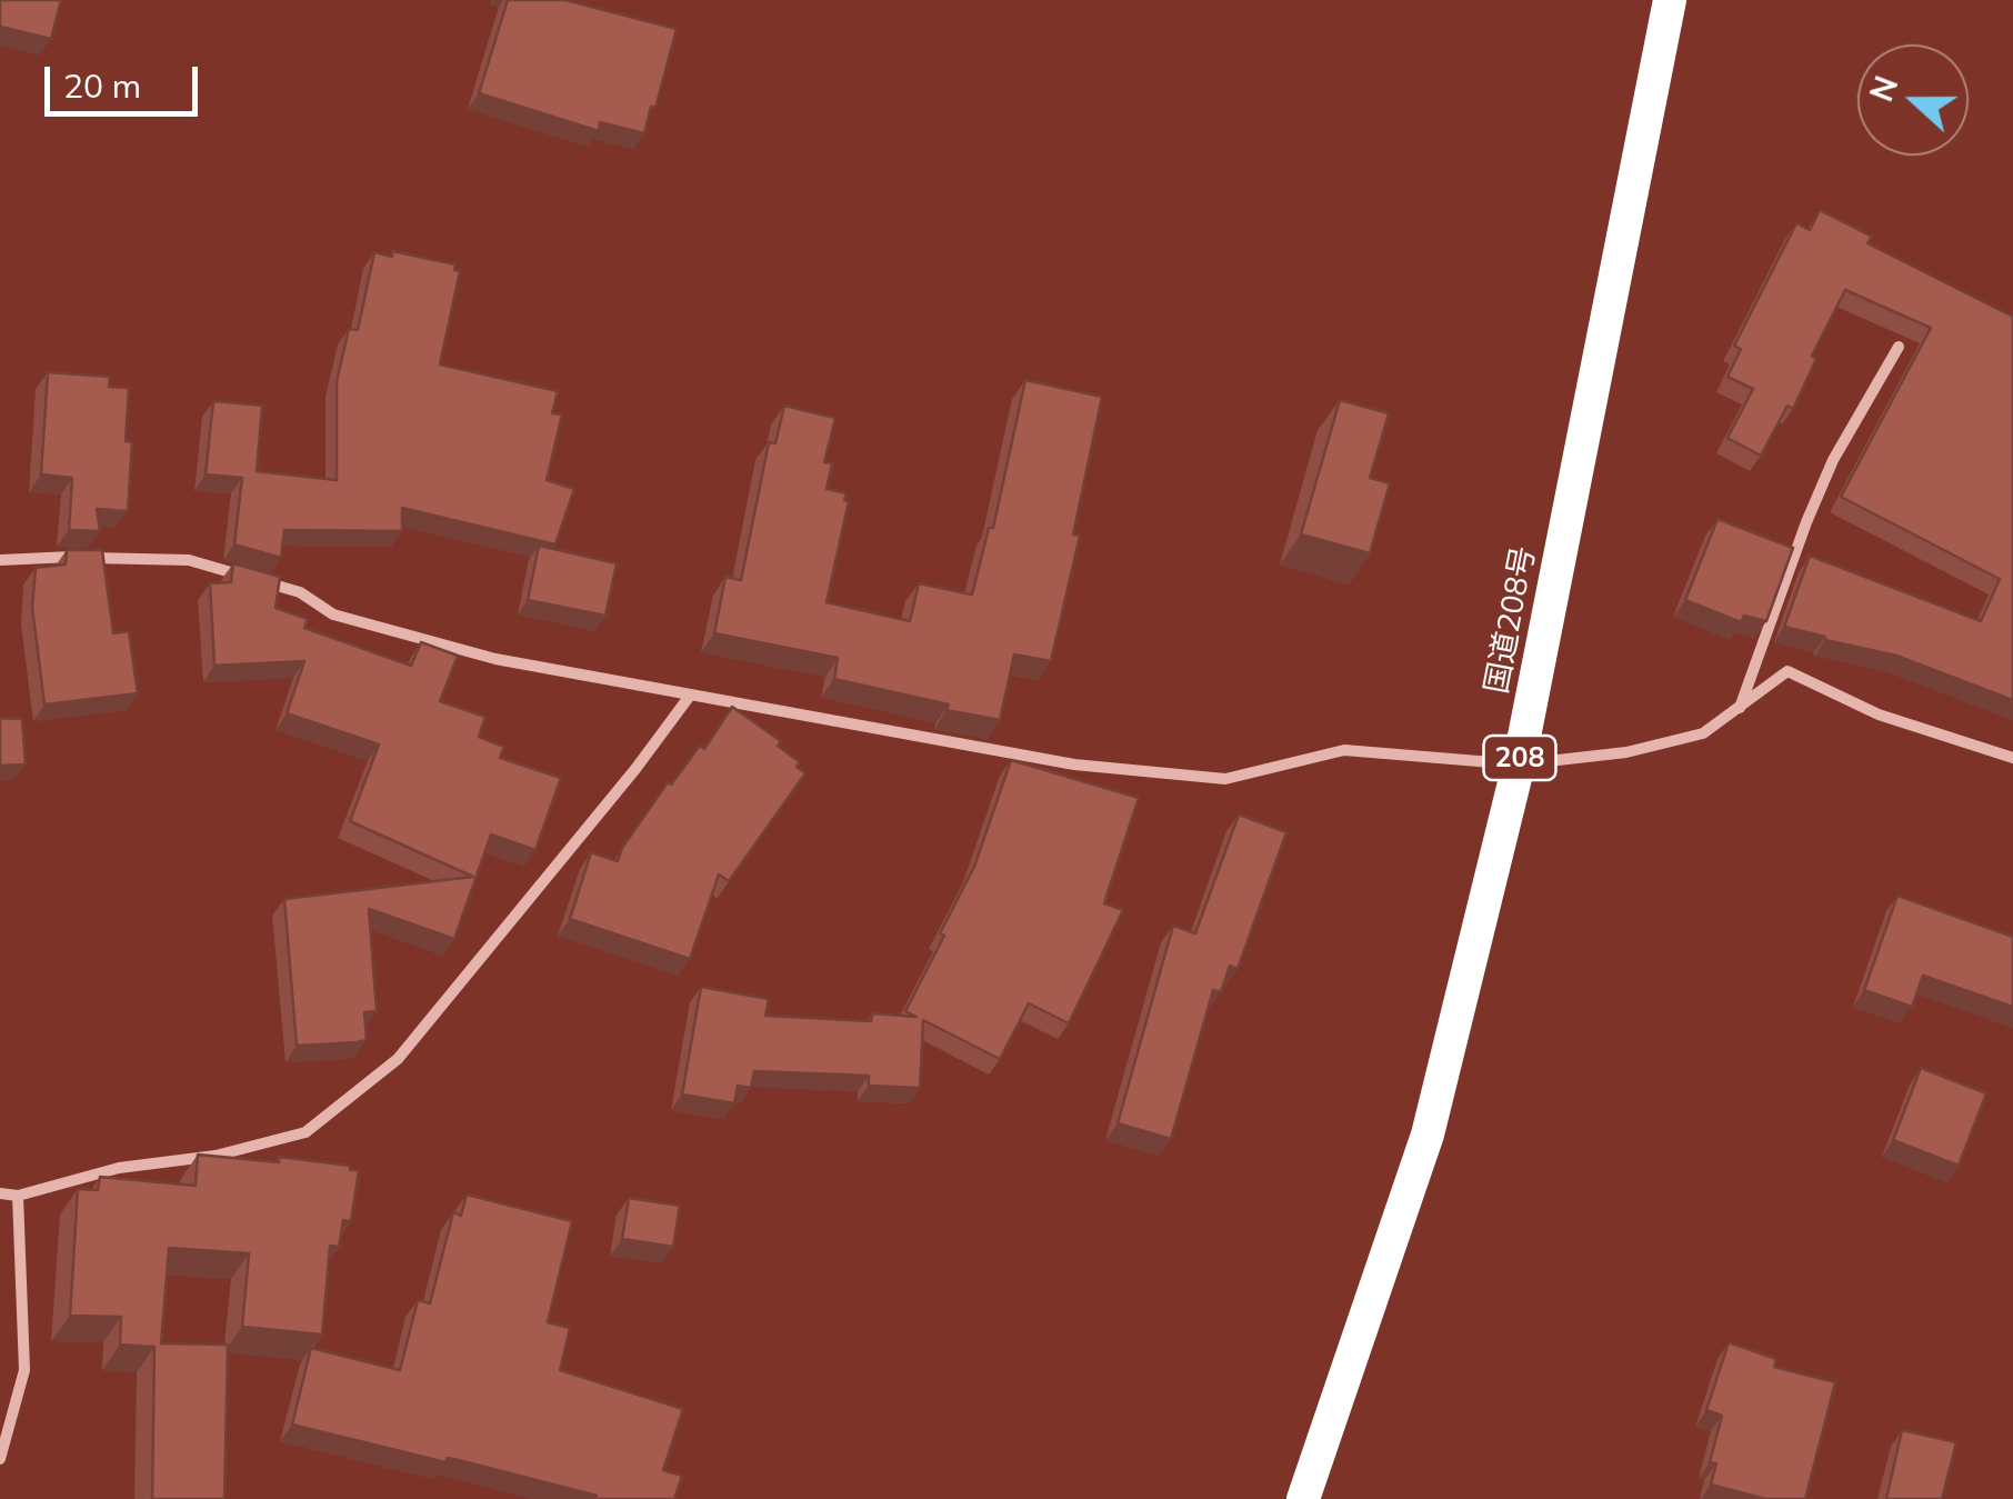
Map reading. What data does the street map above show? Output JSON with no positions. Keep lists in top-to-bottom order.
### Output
{
  "streets": {
    "highway": ["国道208号", "208"]
  },
  "scale_bar": "20 m",
  "north": "left"
}
